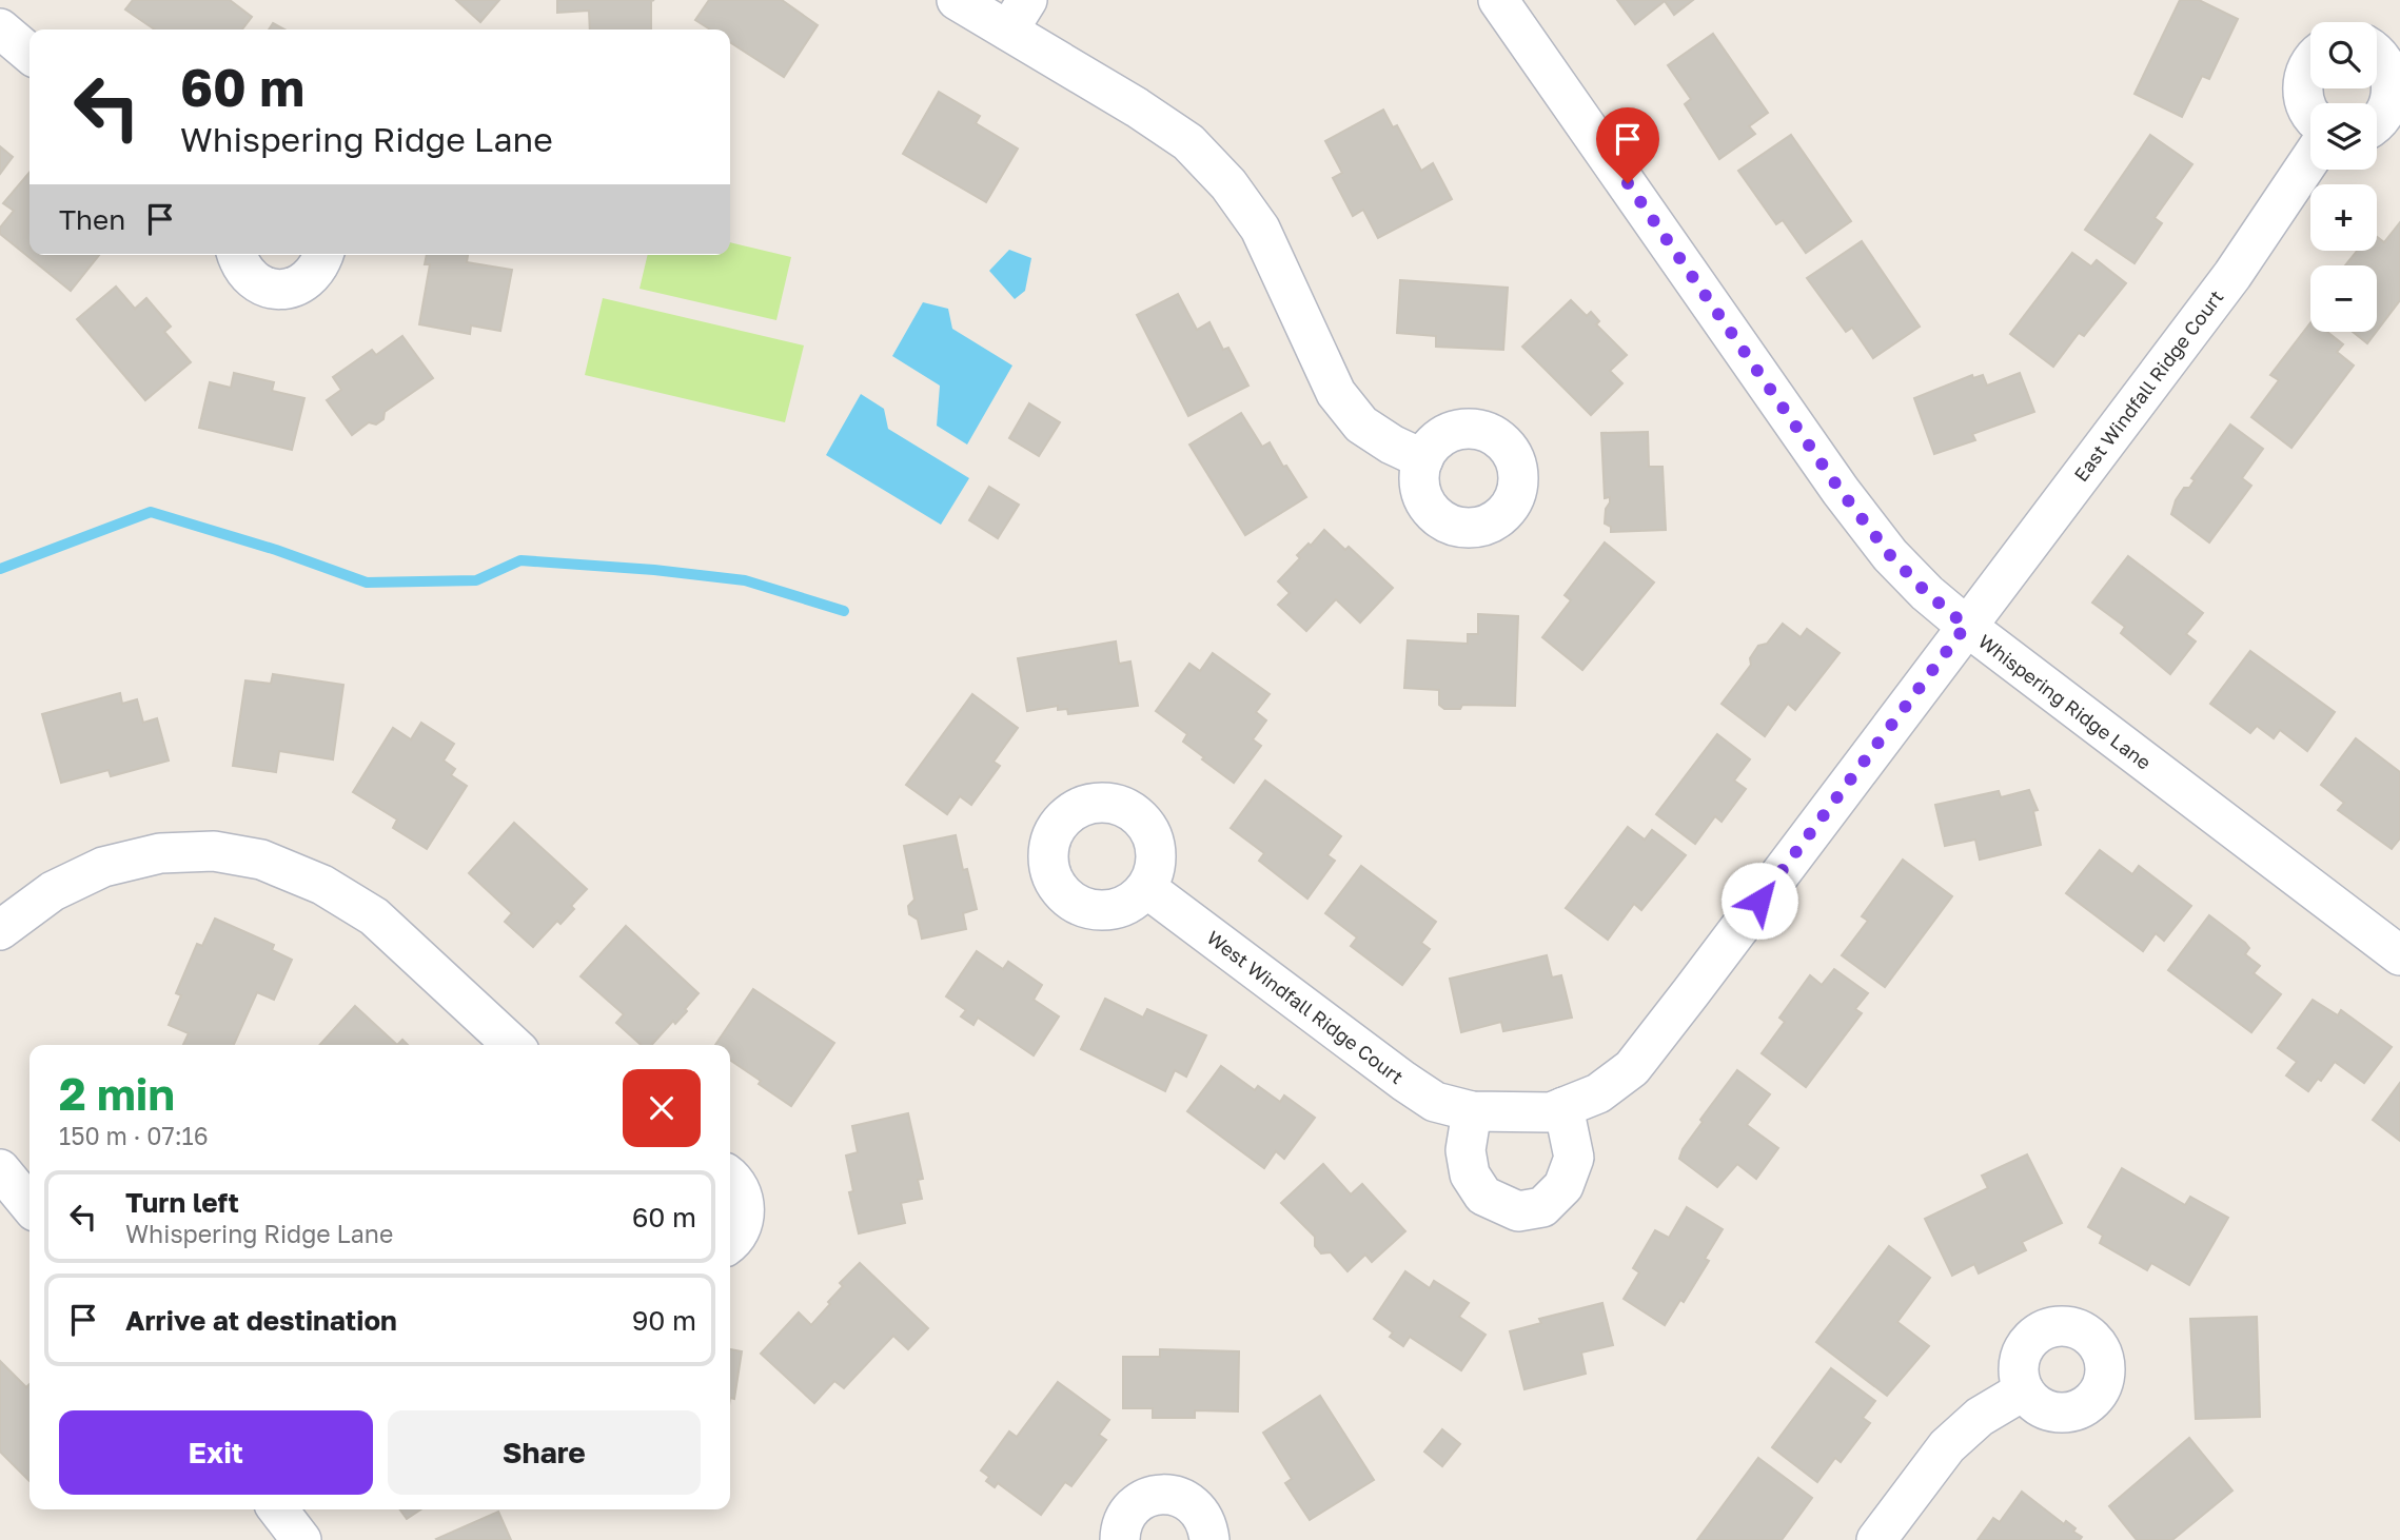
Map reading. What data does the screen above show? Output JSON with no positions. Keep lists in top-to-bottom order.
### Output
{
  "streets": {
    "street": ["East Windfall Ridge Court", "Whispering Ridge Lane", "West Windfall Ridge Court"]
  },
  "crossings": [
    ["East Windfall Ridge Court", "Whispering Ridge Lane"],
    ["East Windfall Ridge Court", "West Windfall Ridge Court"],
    ["Whispering Ridge Lane", "West Windfall Ridge Court"]
  ],
  "page": {
    "map_buttons": ["+", "−"],
    "turn": ["60 m", "Whispering Ridge Lane"],
    "then": "Then",
    "heading": ["2 min", "150 m · 07:16"],
    "list": [
      {
        "name": "Turn left",
        "note": "Whispering Ridge Lane",
        "value": "60 m"
      },
      {
        "name": "Arrive at destination",
        "value": "90 m"
      }
    ],
    "buttons": ["Exit", "Share"]
  }
}
